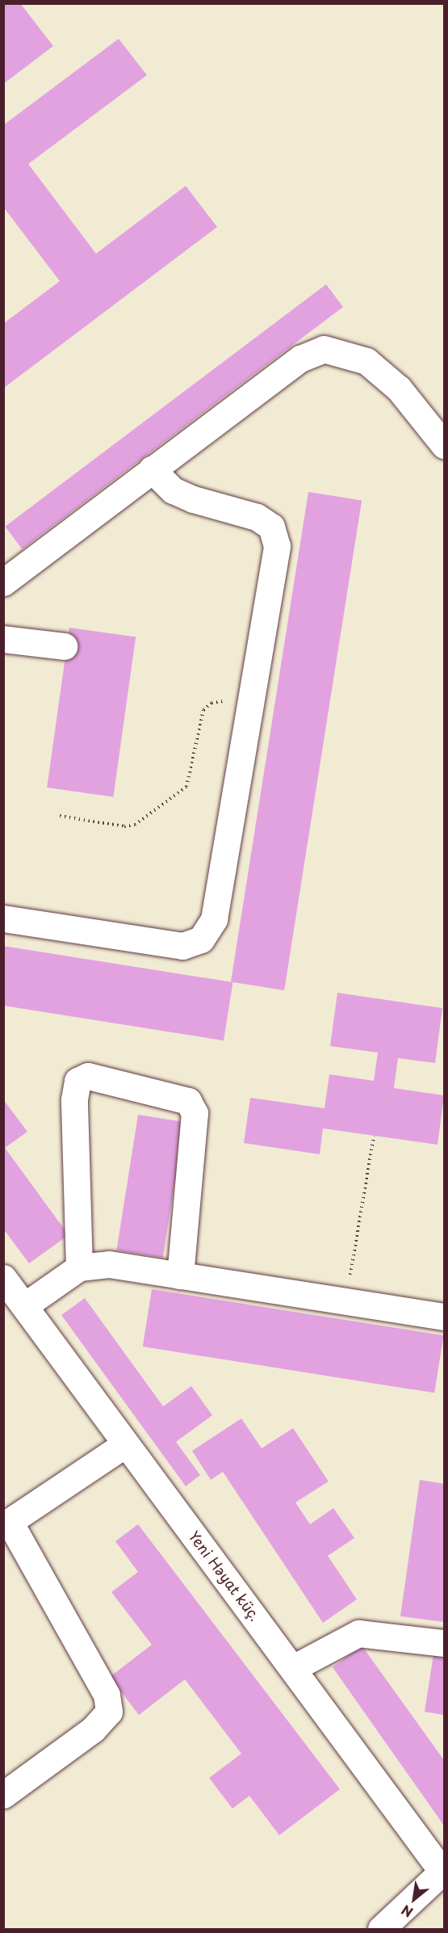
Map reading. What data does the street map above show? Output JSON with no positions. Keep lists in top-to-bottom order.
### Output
{
  "streets": {
    "street": ["Yeni Həyat küç."]
  },
  "north": "bottom left"
}
